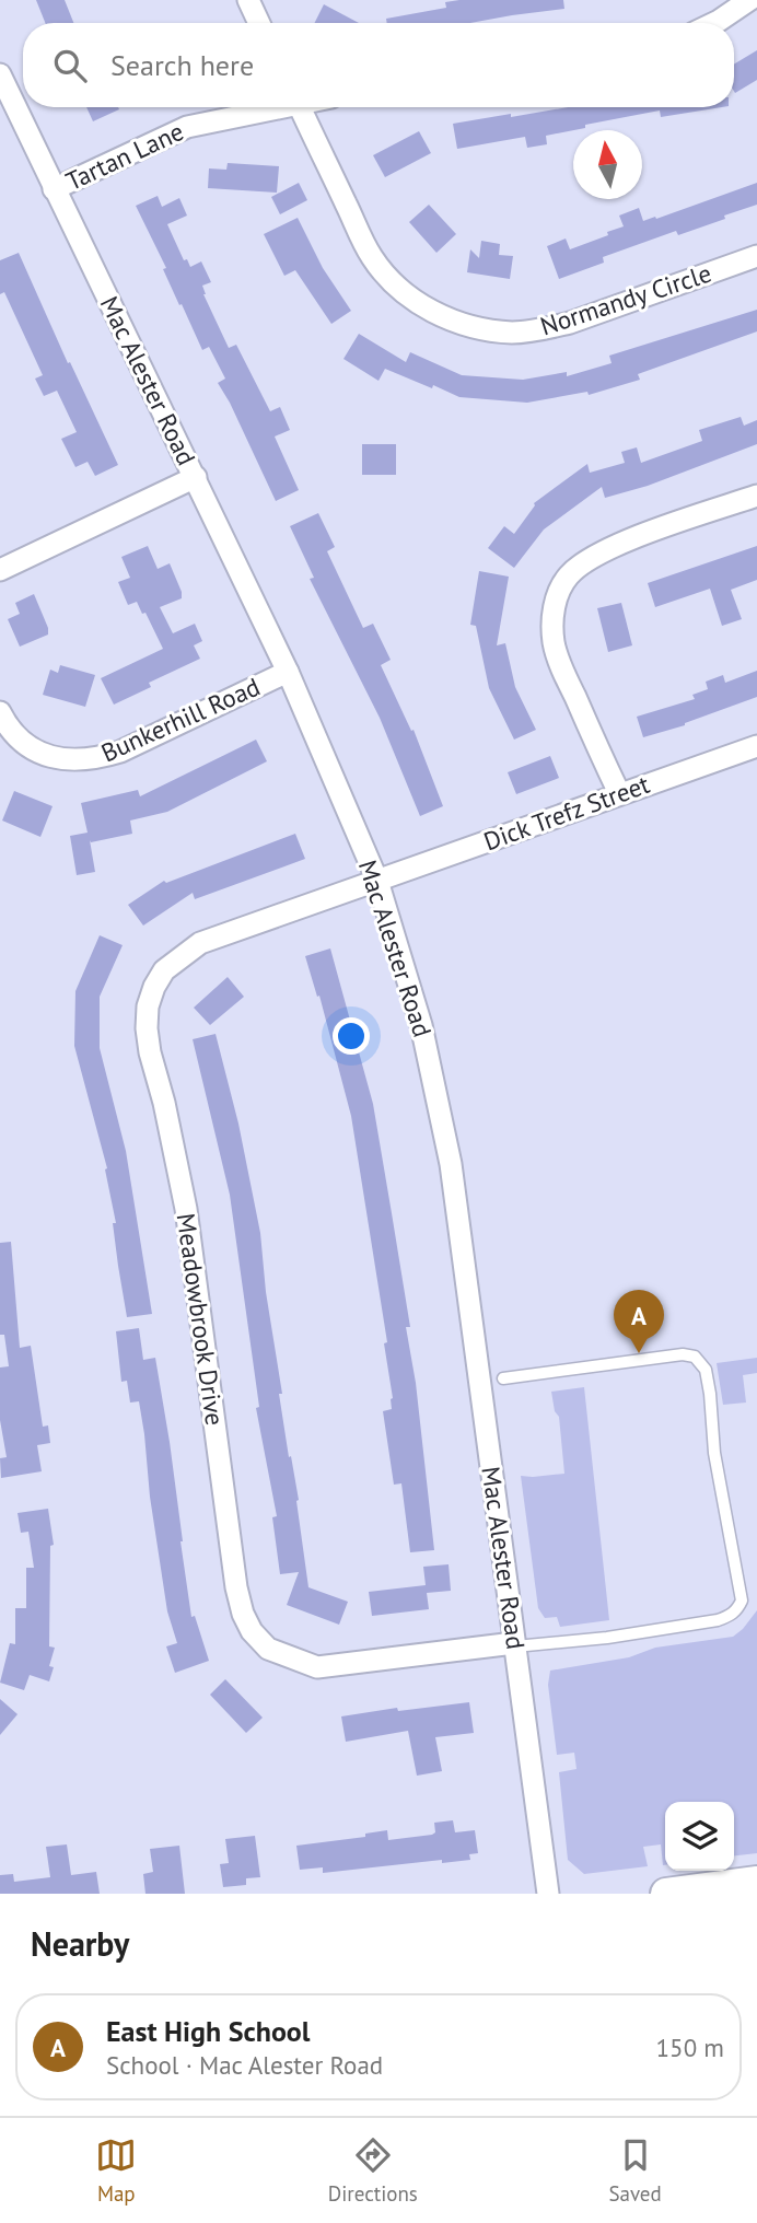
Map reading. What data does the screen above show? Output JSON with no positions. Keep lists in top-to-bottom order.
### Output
{
  "streets": {
    "street": [
      "Tartan Lane",
      "Normandy Circle",
      "Mac Alester Road",
      "Bunkerhill Road",
      "Dick Trefz Street",
      "Meadowbrook Drive"
    ]
  },
  "crossings": [
    ["Tartan Lane", "Mac Alester Road"],
    ["Mac Alester Road", "Bunkerhill Road"],
    ["Mac Alester Road", "Dick Trefz Street"],
    ["Mac Alester Road", "Meadowbrook Drive"],
    ["Dick Trefz Street", "Meadowbrook Drive"]
  ],
  "north": "top",
  "page": {
    "search": "Search here",
    "pins": "A",
    "heading": "Nearby",
    "list": [
      {
        "mark": "A",
        "name": "East High School",
        "note": "School · Mac Alester Road",
        "value": "150 m"
      }
    ],
    "nav": ["Map", "Directions", "Saved"]
  }
}
